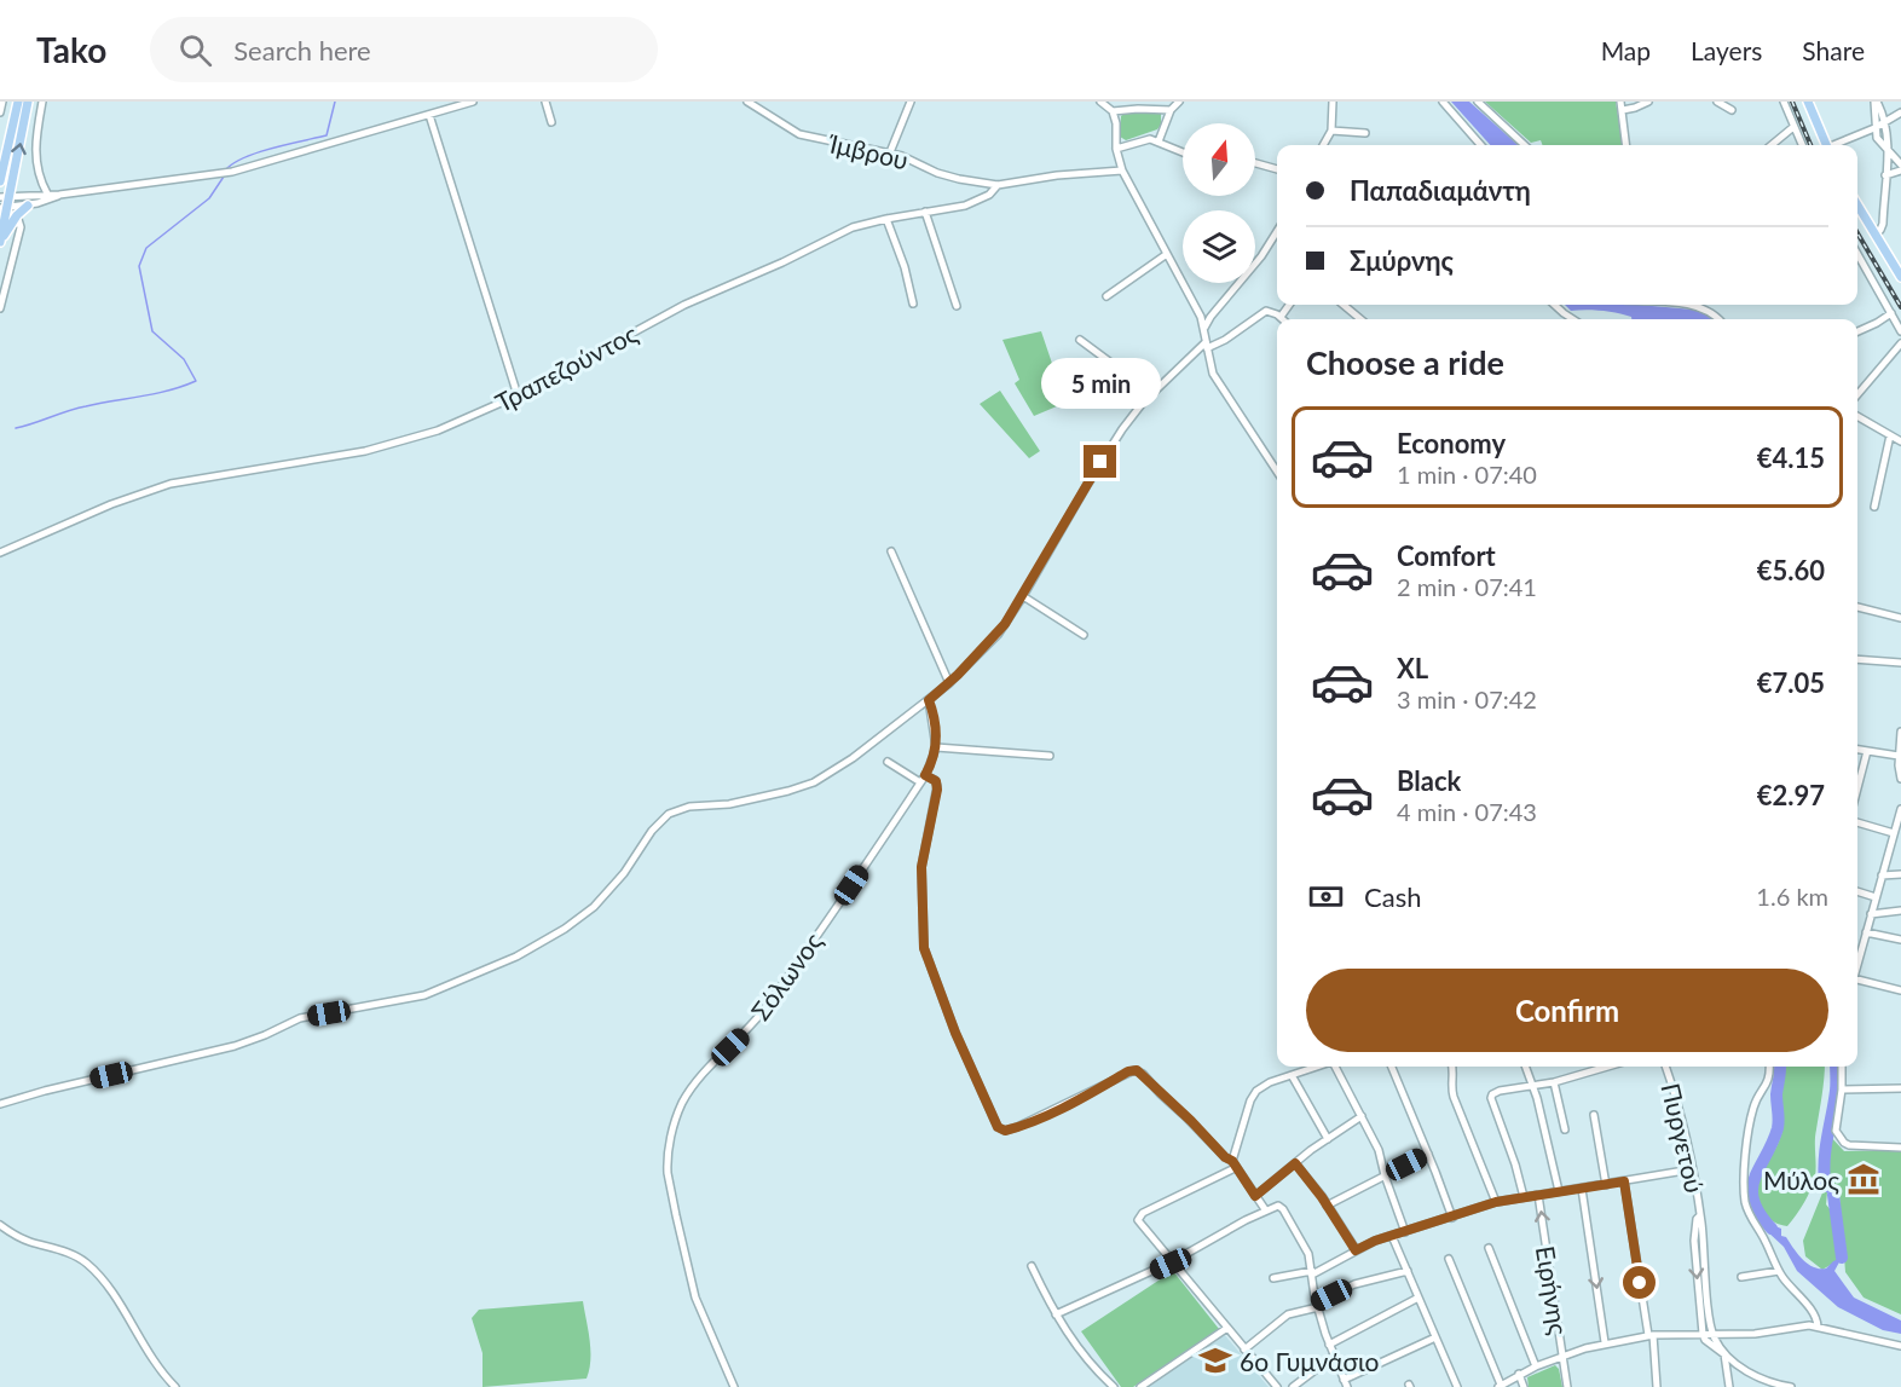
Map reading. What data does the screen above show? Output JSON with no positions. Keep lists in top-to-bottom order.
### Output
{
  "streets": {
    "street": [
      "Ίμβρου",
      "Τραπεζούντος",
      "Σόλωνος",
      "Πυργετού",
      "Ειρήνης"
    ]
  },
  "crossings": [
    ["Ίμβρου", "Τραπεζούντος"]
  ],
  "places": {
    "museum": ["Μύλος"],
    "school or university": ["6ο Γυμνάσιο"]
  },
  "north": "top",
  "page": {
    "header": "Tako",
    "search": "Search here",
    "nav": ["Map", "Layers", "Share"],
    "banner": ["Παπαδιαμάντη", "Σμύρνης"],
    "heading": "Choose a ride",
    "bubble": "5 min",
    "list": [
      {
        "name": "Economy",
        "note": "1 min · 07:40",
        "value": "€4.15"
      },
      {
        "name": "Comfort",
        "note": "2 min · 07:41",
        "value": "€5.60"
      },
      {
        "name": "XL",
        "note": "3 min · 07:42",
        "value": "€7.05"
      },
      {
        "name": "Black",
        "note": "4 min · 07:43",
        "value": "€2.97"
      }
    ],
    "pay": ["Cash", "1.6 km"],
    "buttons": "Confirm"
  }
}
